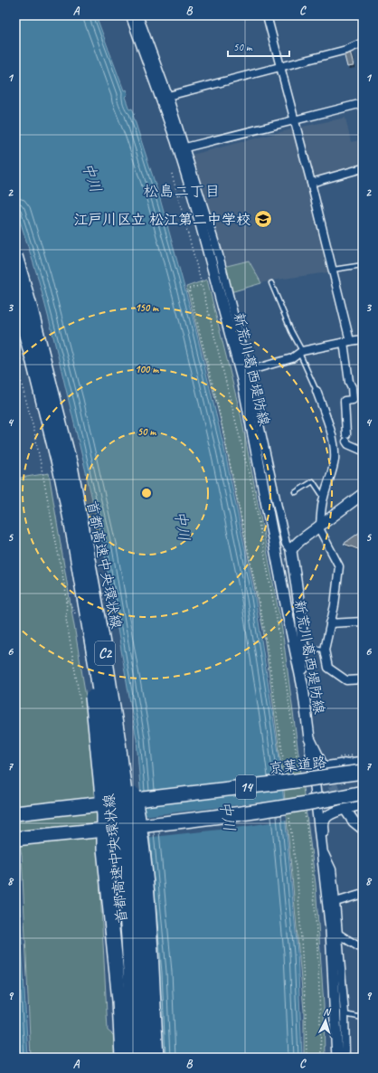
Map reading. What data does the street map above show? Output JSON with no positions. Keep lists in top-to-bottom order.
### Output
{
  "streets": {
    "highway": [
      "首都高速中央環状線",
      "C2",
      "京葉道路",
      "14"
    ],
    "main road": ["新荒川葛西堤防線"]
  },
  "crossings": [
    ["新荒川葛西堤防線", "京葉道路"]
  ],
  "districts": ["松島二丁目"],
  "water": ["中川"],
  "places": {
    "school or university": ["江戸川区立 松江第二中学校"]
  },
  "scale_bar": "50 m",
  "north": "top",
  "grid": {
    "columns": ["A", "B", "C"],
    "rows": [
      "1",
      "2",
      "3",
      "4",
      "5",
      "6",
      "7",
      "8",
      "9"
    ]
  },
  "rings": ["150 m", "100 m", "50 m"]
}
